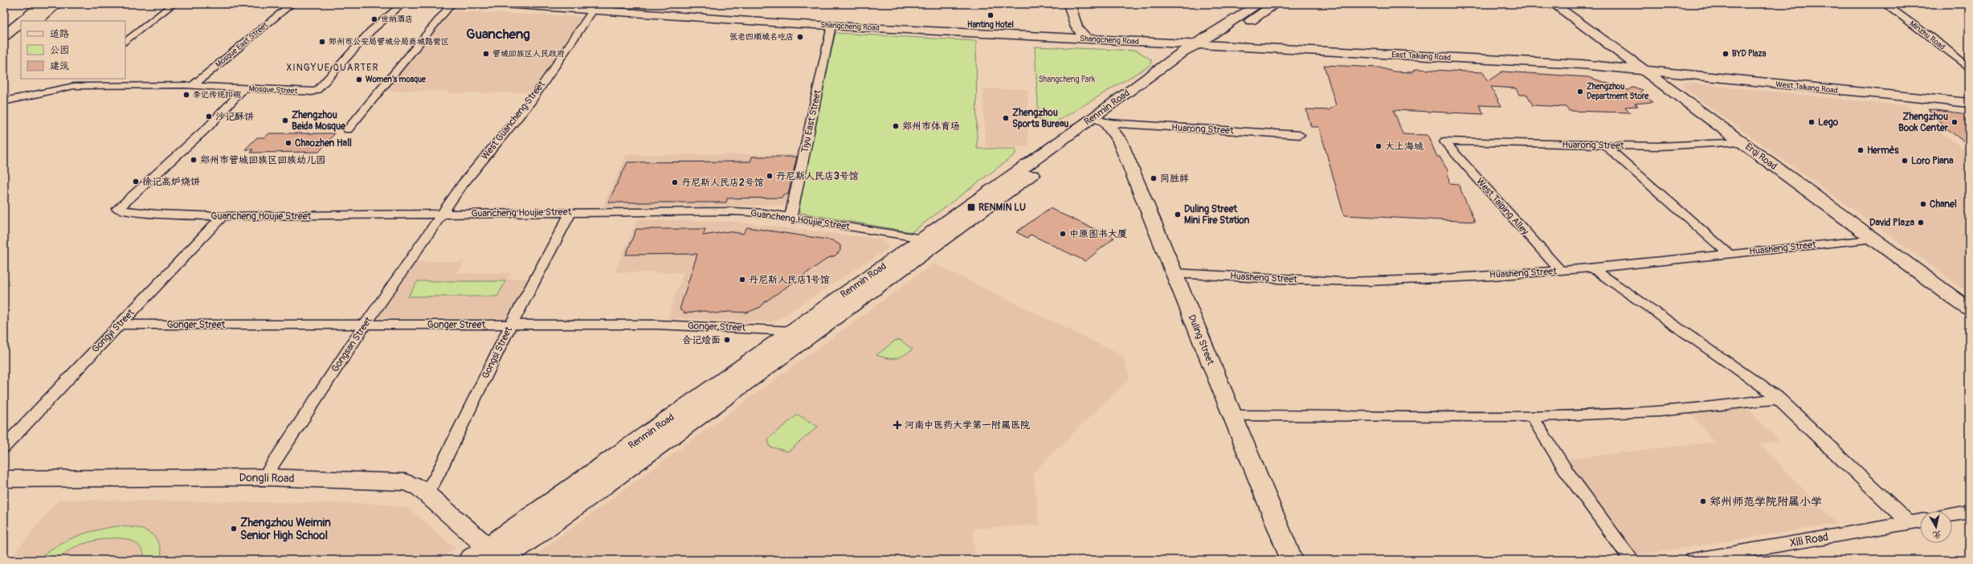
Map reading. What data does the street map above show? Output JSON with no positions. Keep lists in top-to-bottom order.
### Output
{
  "streets": {
    "main road": ["Renmin Road"],
    "street": [
      "Shangcheng Road",
      "Minzhu Road",
      "Mosque East Street",
      "East Taikang Road",
      "West Taikang Road",
      "Mosque Street",
      "West Guancheng Street",
      "Tiyu East Street",
      "Huarong Street",
      "Erqi Road",
      "West Taiping Alley",
      "Guancheng Houjie Street",
      "Huasheng Street",
      "Gonger Street",
      "Gongyi Street",
      "Duling Street",
      "Gongsan Street",
      "Gongsi Street",
      "Dongli Road",
      "Xili Road"
    ]
  },
  "crossings": [
    ["Shangcheng Road", "East Taikang Road"],
    ["Shangcheng Road", "Renmin Road"],
    ["Shangcheng Road", "West Guancheng Street"],
    ["Shangcheng Road", "Tiyu East Street"],
    ["East Taikang Road", "West Taikang Road"],
    ["East Taikang Road", "Renmin Road"],
    ["East Taikang Road", "Erqi Road"],
    ["West Taikang Road", "Erqi Road"],
    ["Mosque Street", "Guancheng Houjie Street"],
    ["Renmin Road", "Huarong Street"],
    ["Renmin Road", "Guancheng Houjie Street"],
    ["Renmin Road", "Gonger Street"],
    ["Renmin Road", "Duling Street"],
    ["Renmin Road", "Dongli Road"],
    ["West Guancheng Street", "Guancheng Houjie Street"],
    ["West Guancheng Street", "Gongsan Street"],
    ["Tiyu East Street", "Guancheng Houjie Street"],
    ["Huarong Street", "Erqi Road"],
    ["Huarong Street", "West Taiping Alley"],
    ["Huarong Street", "Duling Street"],
    ["Erqi Road", "Huasheng Street"],
    ["West Taiping Alley", "Huasheng Street"],
    ["Guancheng Houjie Street", "Gongyi Street"],
    ["Guancheng Houjie Street", "Gongsan Street"],
    ["Guancheng Houjie Street", "Gongsi Street"],
    ["Huasheng Street", "Duling Street"],
    ["Gonger Street", "Gongyi Street"],
    ["Gonger Street", "Gongsan Street"],
    ["Gonger Street", "Gongsi Street"],
    ["Gongsan Street", "Dongli Road"],
    ["Gongsi Street", "Dongli Road"]
  ],
  "districts": ["Guancheng", "XINGYUE QUARTER"],
  "parks": ["Shangcheng Park"],
  "places": {
    "other": [
      "Hanting Hotel",
      "世纳酒店",
      "张老四顺城名吃店",
      "郑州市公安局管城分局商城路营区",
      "管城回族区人民政府",
      "BYD Plaza",
      "Women's mosque",
      "Zhengzhou Department Store",
      "李记传统扣碗",
      "沙记酥饼",
      "Zhengzhou Sports Bureau",
      "Zhengzhou Beida Mosque",
      "Lego",
      "Zhengzhou Book Center",
      "郑州市体育场",
      "Chaozhen Hall",
      "大上海城",
      "Hermès",
      "郑州市管城回族区回族幼儿园",
      "Loro Piana",
      "丹尼斯人民店3号馆",
      "同胜祥",
      "徐记高炉烧饼",
      "丹尼斯人民店2号馆",
      "Chanel",
      "Duling Street Mini Fire Station",
      "David Plaza",
      "中原图书大厦",
      "丹尼斯人民店1号馆",
      "合记烩面",
      "郑州师范学院附属小学",
      "Zhengzhou Weimin Senior High School"
    ],
    "transit": ["RENMIN LU"],
    "health": ["河南中医药大学第一附属医院"]
  },
  "legend": ["道路", "公园", "建筑"],
  "north": "bottom"
}
